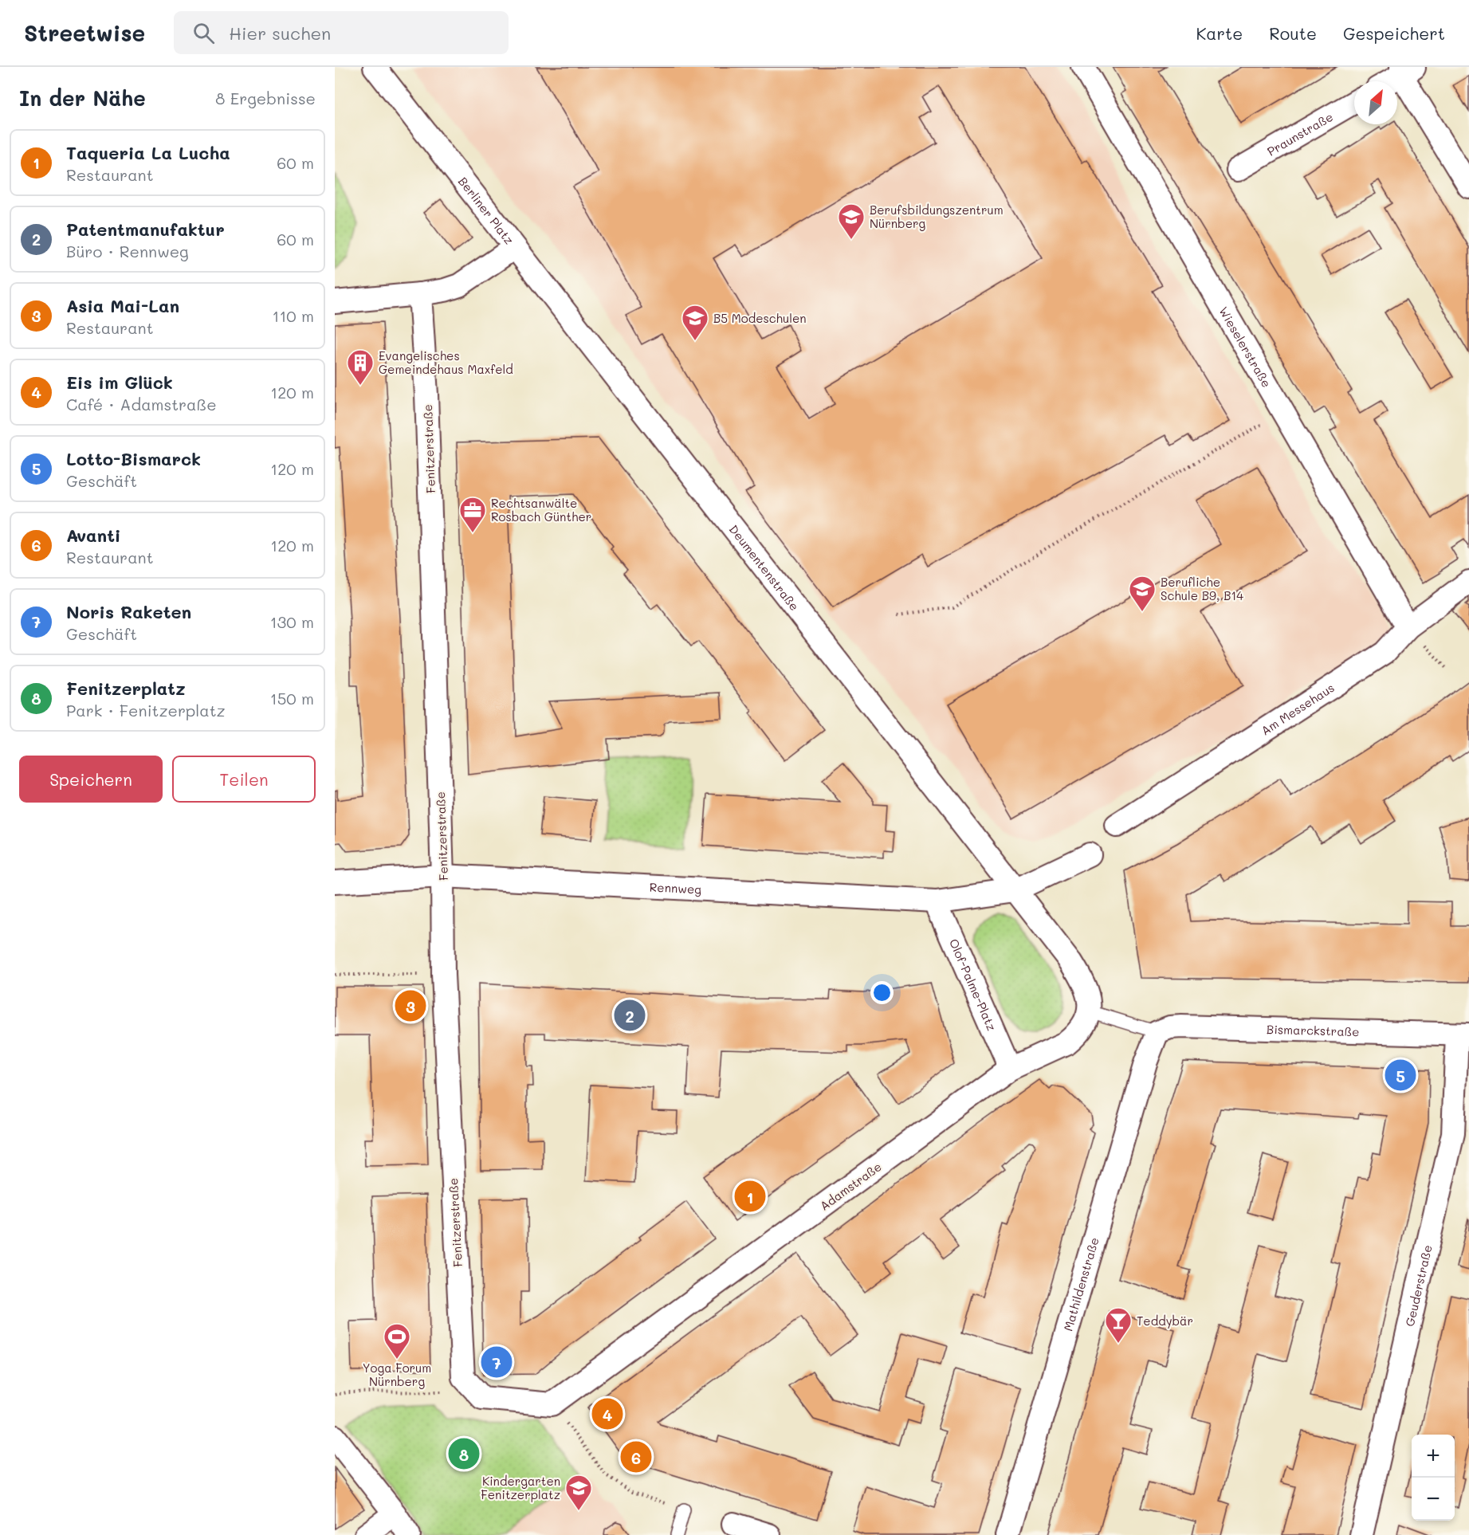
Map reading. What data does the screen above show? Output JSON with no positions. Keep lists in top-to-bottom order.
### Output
{
  "streets": {
    "street": [
      "Praunstraße",
      "Berliner Platz",
      "Wieselerstraße",
      "Fenitzerstraße",
      "Deumentenstraße",
      "Am Messehaus",
      "Rennweg",
      "Olof-Palme-Platz",
      "Bismarckstraße",
      "Adamstraße",
      "Mathildenstraße",
      "Geuderstraße"
    ]
  },
  "crossings": [
    ["Berliner Platz", "Fenitzerstraße"],
    ["Berliner Platz", "Deumentenstraße"],
    ["Wieselerstraße", "Am Messehaus"],
    ["Fenitzerstraße", "Rennweg"],
    ["Deumentenstraße", "Rennweg"],
    ["Rennweg", "Olof-Palme-Platz"],
    ["Olof-Palme-Platz", "Adamstraße"],
    ["Bismarckstraße", "Mathildenstraße"],
    ["Bismarckstraße", "Geuderstraße"]
  ],
  "places": {
    "school or university": [
      "Berufsbildungszentrum Nürnberg",
      "B5 Modeschulen",
      "Berufliche Schule B9, B14",
      "Kindergarten Fenitzerplatz"
    ],
    "building": ["Evangelisches Gemeindehaus Maxfeld"],
    "office": ["Rechtsanwälte Rosbach Günther"],
    "bar": ["Teddybär"],
    "sports": ["Yoga Forum Nürnberg"]
  },
  "north": "top right",
  "page": {
    "header": "Streetwise",
    "search": "Hier suchen",
    "nav": ["Karte", "Route", "Gespeichert"],
    "heading": ["In der Nähe", "8 Ergebnisse"],
    "list": [
      {
        "mark": "1",
        "name": "Taqueria La Lucha",
        "note": "Restaurant",
        "value": "60 m"
      },
      {
        "mark": "2",
        "name": "Patentmanufaktur",
        "note": "Büro · Rennweg",
        "value": "60 m"
      },
      {
        "mark": "3",
        "name": "Asia Mai-Lan",
        "note": "Restaurant",
        "value": "110 m"
      },
      {
        "mark": "4",
        "name": "Eis im Glück",
        "note": "Café · Adamstraße",
        "value": "120 m"
      },
      {
        "mark": "5",
        "name": "Lotto-Bismarck",
        "note": "Geschäft",
        "value": "120 m"
      },
      {
        "mark": "6",
        "name": "Avanti",
        "note": "Restaurant",
        "value": "120 m"
      },
      {
        "mark": "7",
        "name": "Noris Raketen",
        "note": "Geschäft",
        "value": "130 m"
      },
      {
        "mark": "8",
        "name": "Fenitzerplatz",
        "note": "Park · Fenitzerplatz",
        "value": "150 m"
      }
    ],
    "buttons": ["Speichern", "Teilen"],
    "pins": [
      "3",
      "2",
      "5",
      "1",
      "7",
      "4",
      "8",
      "6"
    ],
    "map_buttons": ["+", "−"]
  }
}
